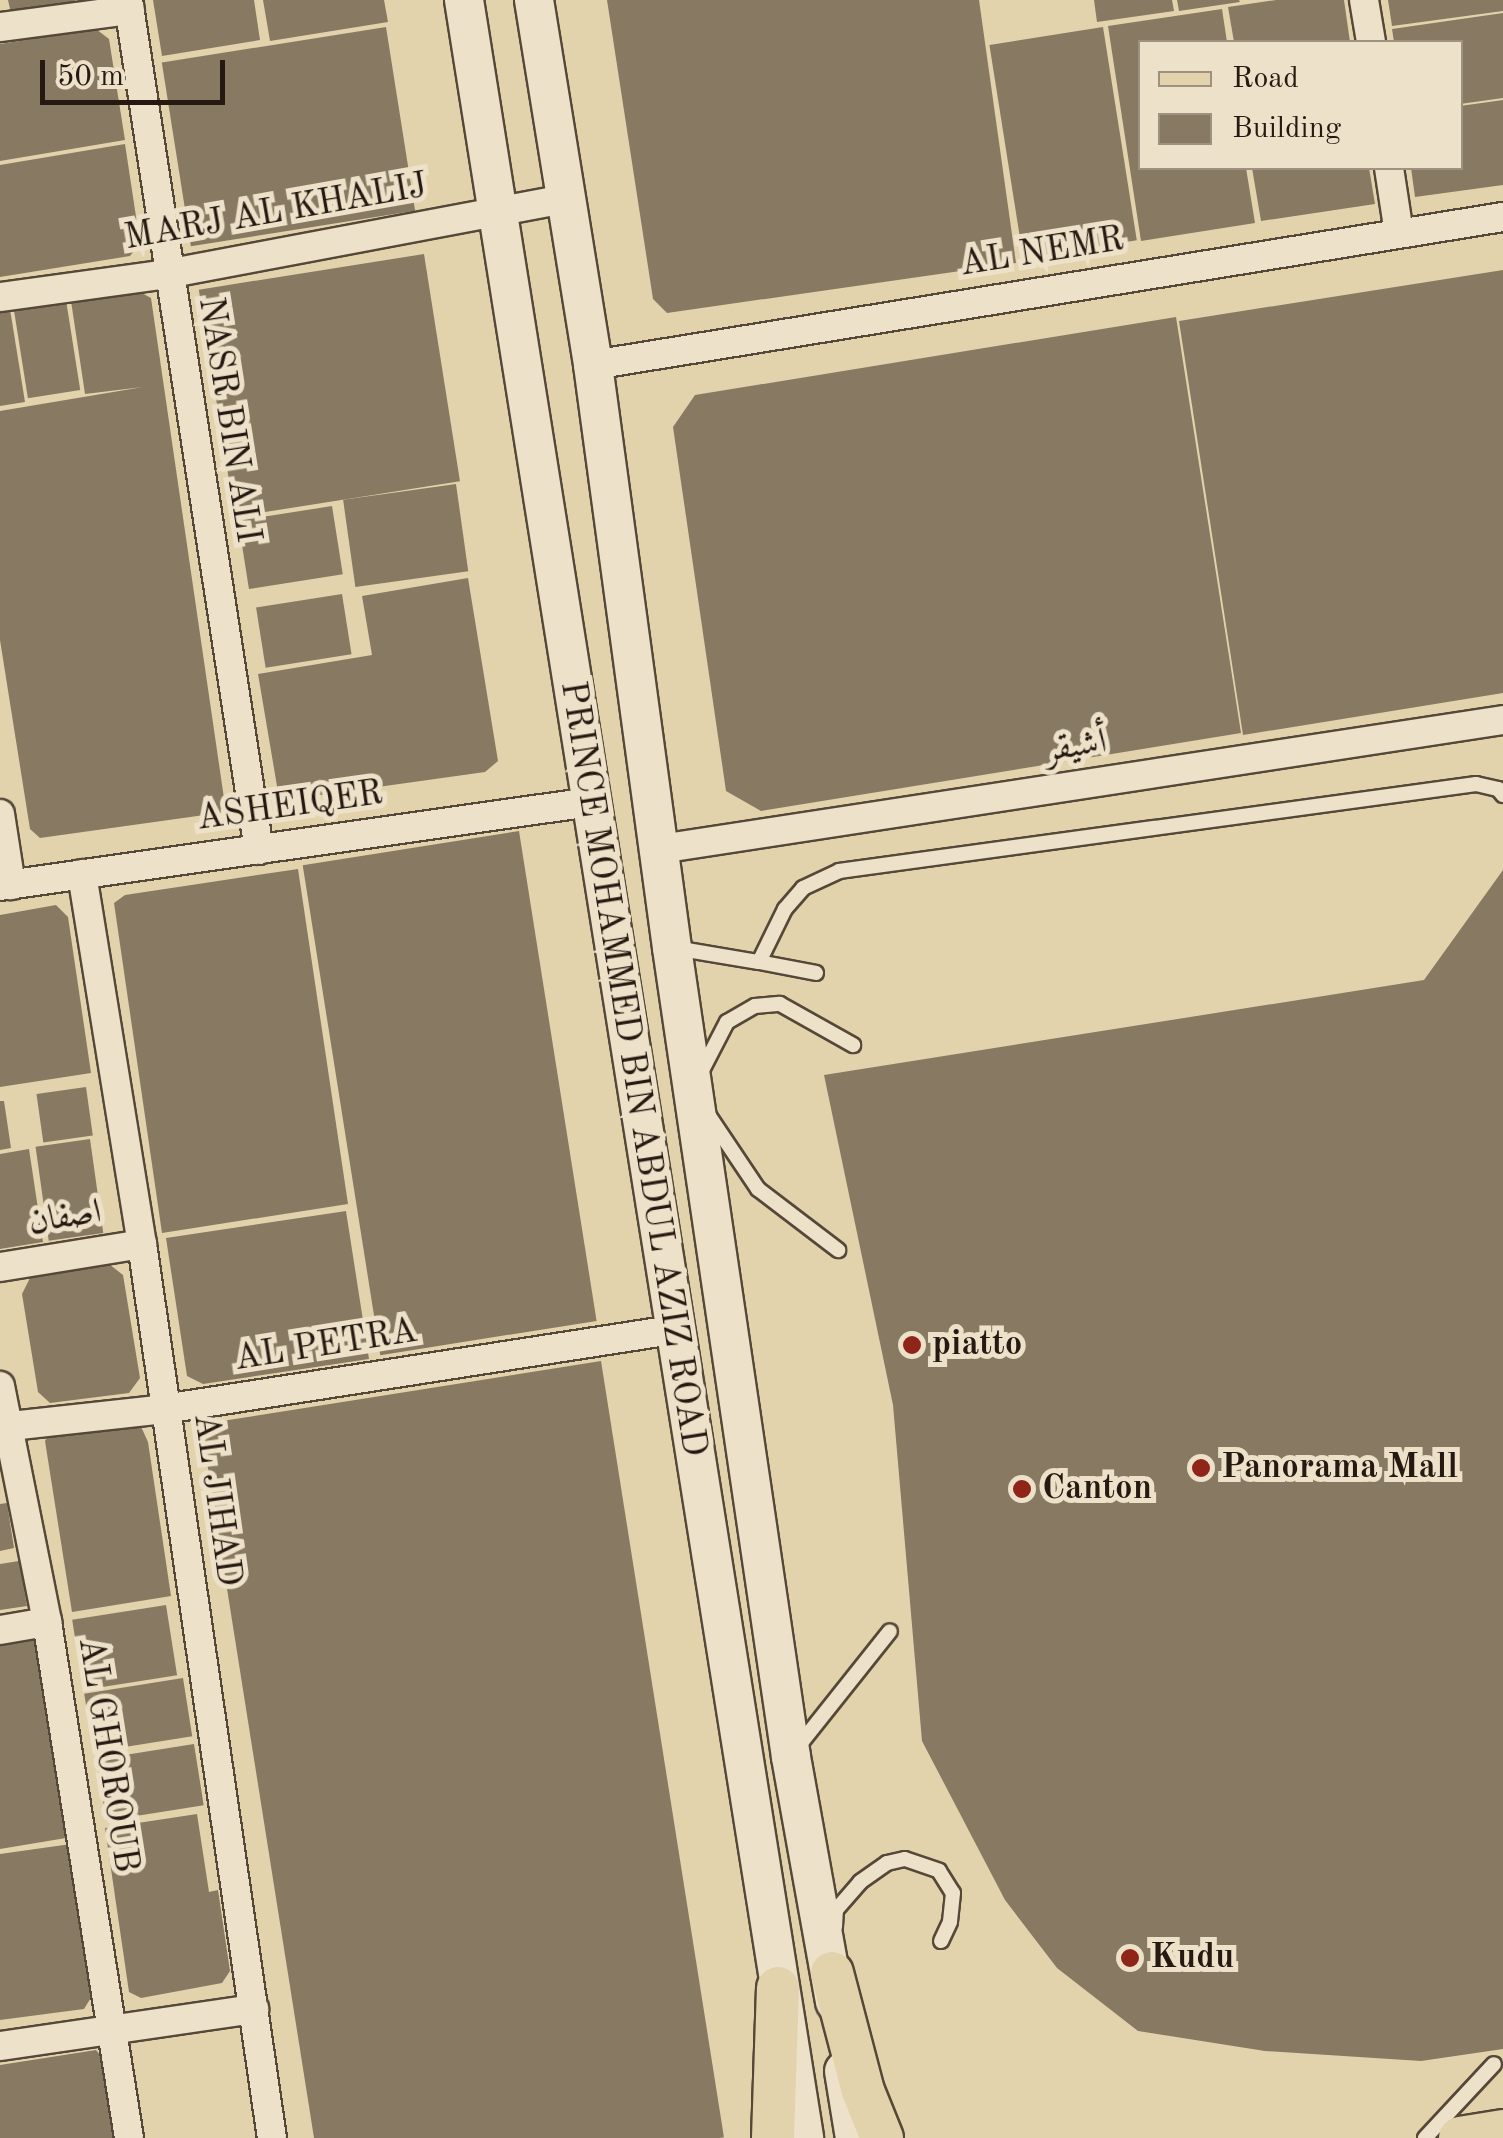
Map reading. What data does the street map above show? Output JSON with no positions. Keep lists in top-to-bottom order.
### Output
{
  "streets": {
    "main road": ["PRINCE MOHAMMED BIN ABDUL AZIZ ROAD"],
    "street": [
      "MARJ AL KHALIJ",
      "AL NEMR",
      "NASR BIN ALI",
      "أشيقر",
      "ASHEIQER",
      "اصفان",
      "AL PETRA",
      "AL JIHAD",
      "AL GHOROUB"
    ]
  },
  "crossings": [
    ["MARJ AL KHALIJ", "NASR BIN ALI"],
    ["MARJ AL KHALIJ", "PRINCE MOHAMMED BIN ABDUL AZIZ ROAD"],
    ["AL NEMR", "PRINCE MOHAMMED BIN ABDUL AZIZ ROAD"],
    ["NASR BIN ALI", "ASHEIQER"],
    ["أشيقر", "PRINCE MOHAMMED BIN ABDUL AZIZ ROAD"],
    ["ASHEIQER", "PRINCE MOHAMMED BIN ABDUL AZIZ ROAD"],
    ["ASHEIQER", "AL JIHAD"],
    ["PRINCE MOHAMMED BIN ABDUL AZIZ ROAD", "AL PETRA"],
    ["اصفان", "AL JIHAD"],
    ["AL PETRA", "AL JIHAD"],
    ["AL PETRA", "AL GHOROUB"]
  ],
  "places": [
    "piatto",
    "Panorama Mall",
    "Canton",
    "Kudu"
  ],
  "legend": ["Road", "Building"],
  "scale_bar": "50 m"
}
